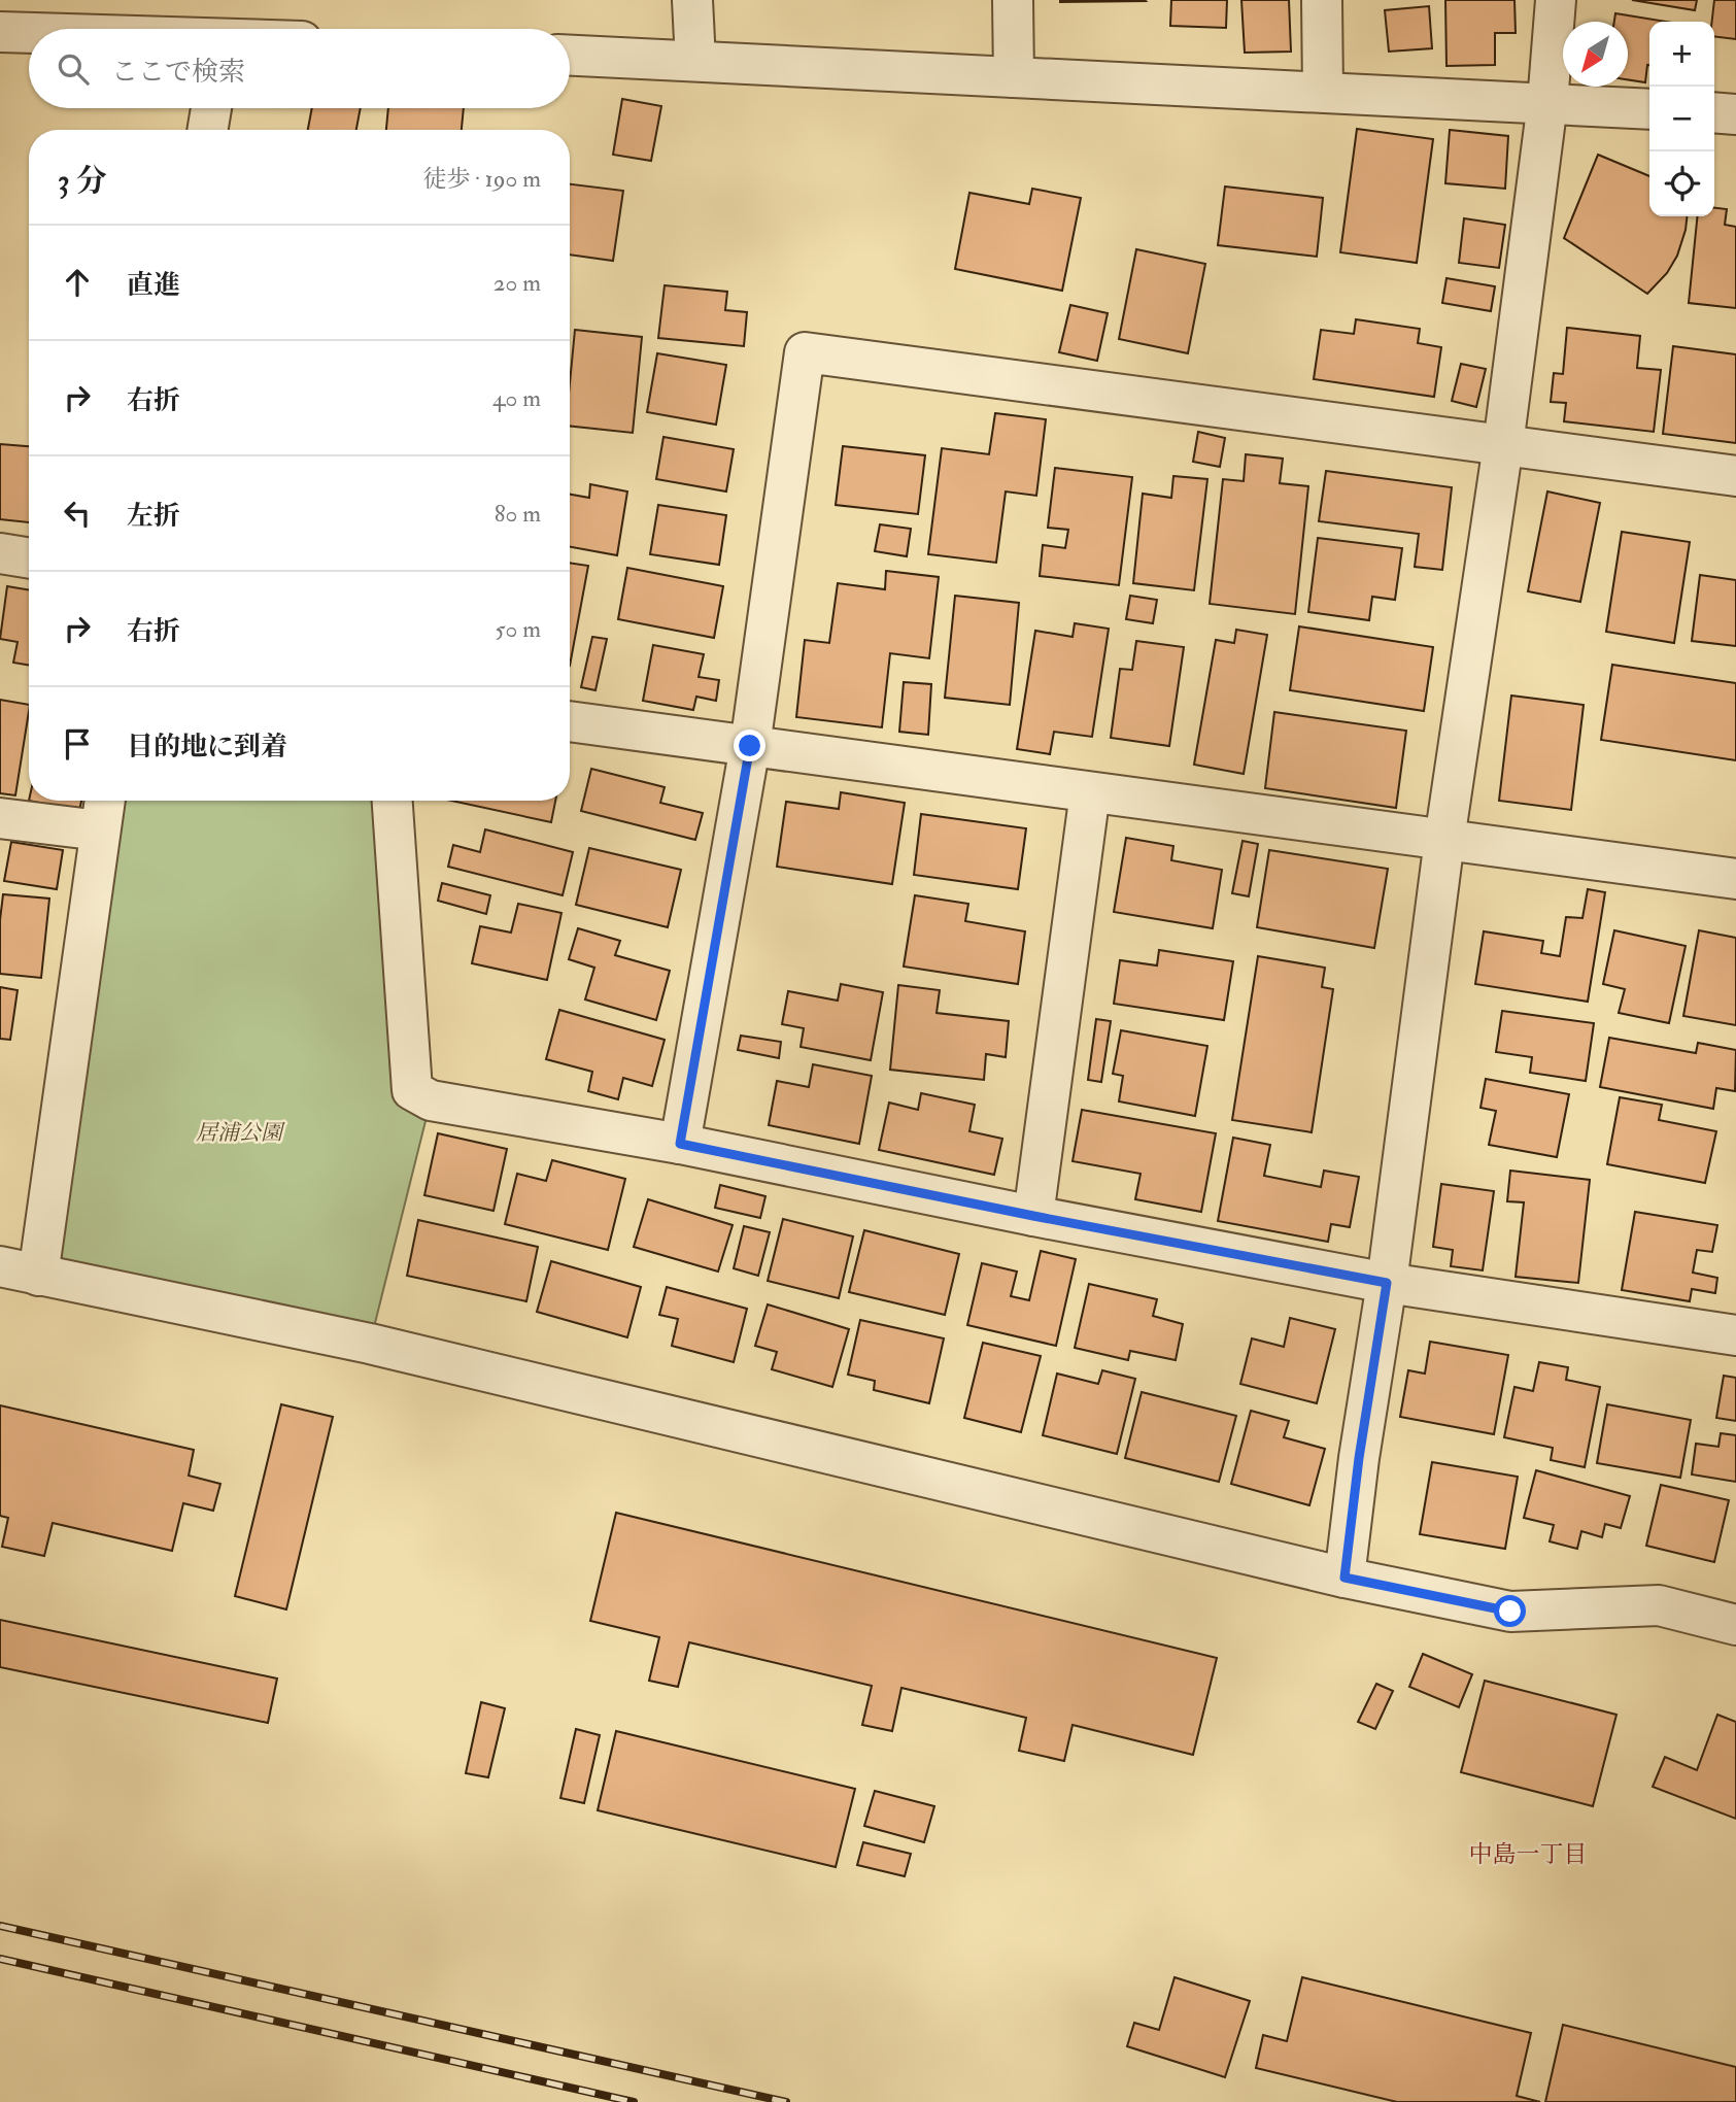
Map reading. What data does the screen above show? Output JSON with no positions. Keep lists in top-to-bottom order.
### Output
{
  "districts": ["中島一丁目"],
  "parks": ["居浦公園"],
  "north": "bottom left",
  "page": {
    "map_buttons": ["+", "−"],
    "search": "ここで検索",
    "heading": ["3 分", "徒歩 · 190 m"],
    "list": [
      ["直進", "20 m"],
      ["右折", "40 m"],
      ["左折", "80 m"],
      ["右折", "50 m"],
      "目的地に到着"
    ]
  }
}
